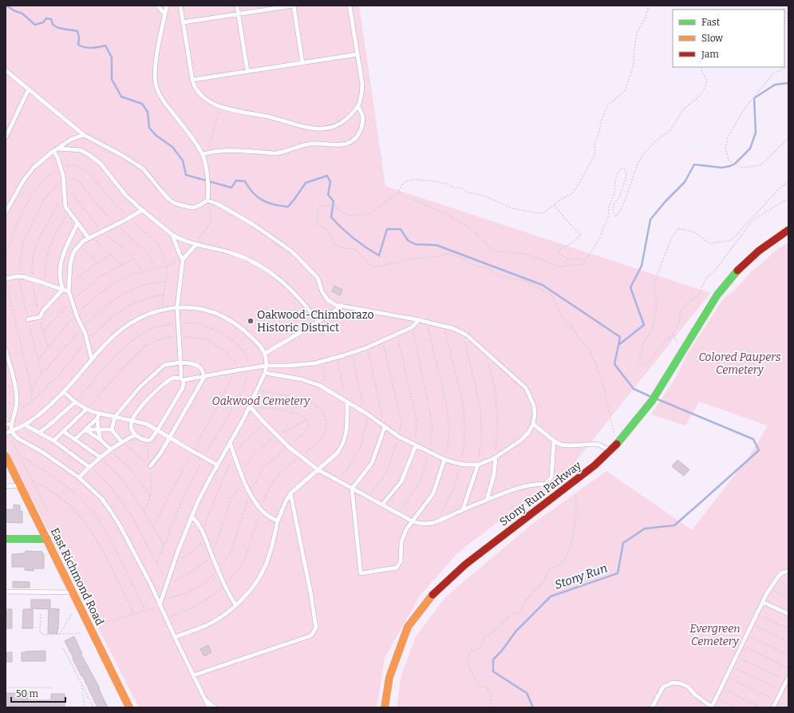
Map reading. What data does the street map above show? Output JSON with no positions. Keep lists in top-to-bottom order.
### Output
{
  "streets": {
    "street": ["Stony Run Parkway", "East Richmond Road"]
  },
  "water": ["Stony Run"],
  "parks": ["Colored Paupers Cemetery", "Oakwood Cemetery", "Evergreen Cemetery"],
  "places": ["Oakwood-Chimborazo Historic District"],
  "legend": ["Fast", "Slow", "Jam"],
  "scale_bar": "50 m"
}
